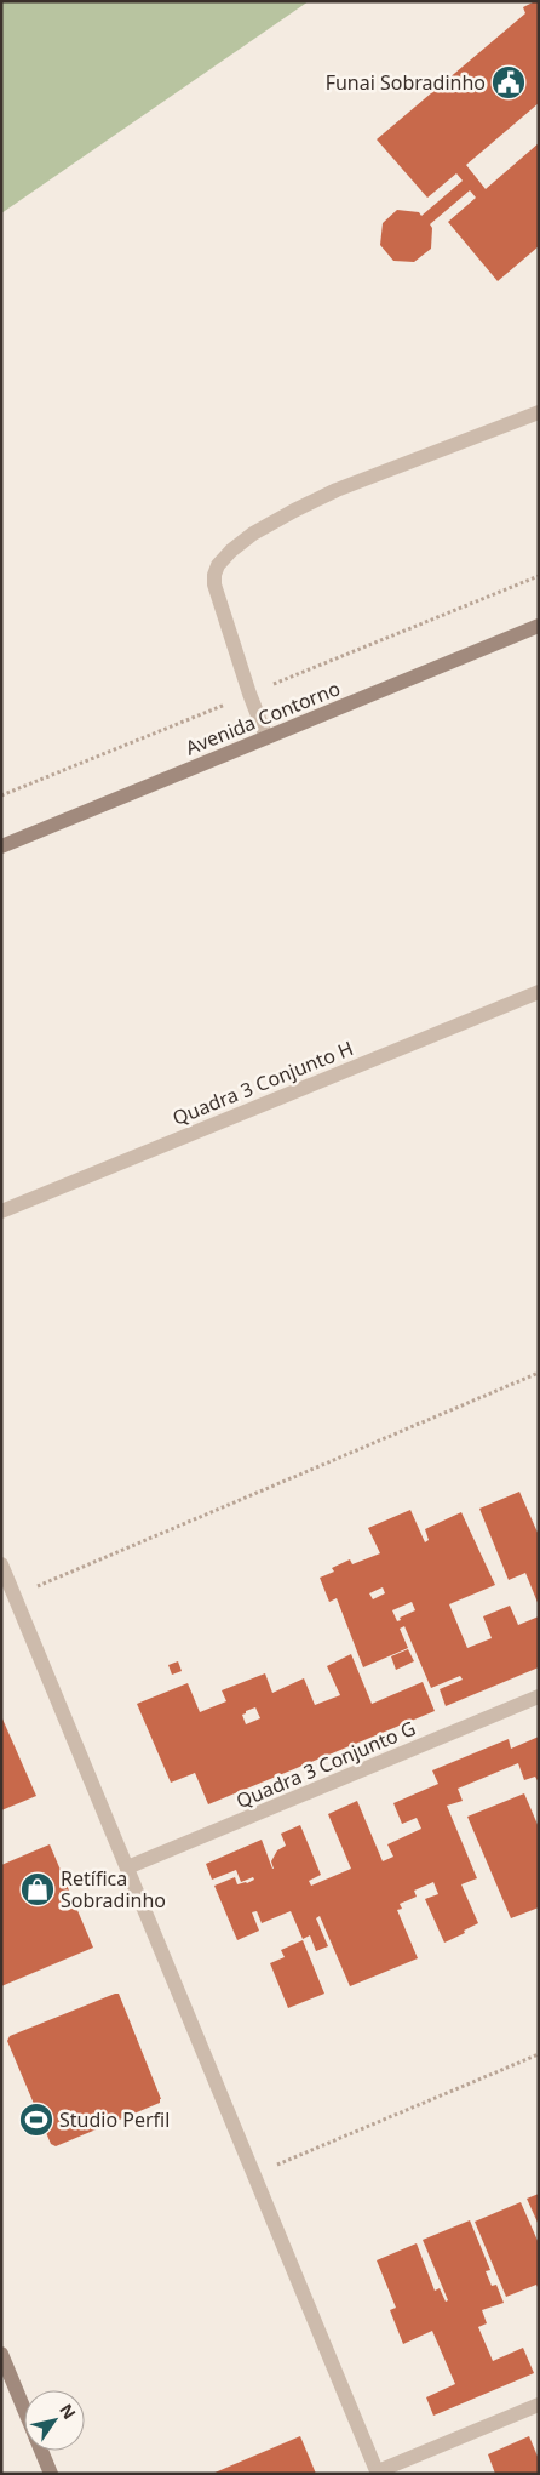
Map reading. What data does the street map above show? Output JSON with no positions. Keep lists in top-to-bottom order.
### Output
{
  "streets": {
    "main road": ["Avenida Contorno"],
    "street": ["Quadra 3 Conjunto H", "Quadra 3 Conjunto G"]
  },
  "places": {
    "public building": ["Funai Sobradinho"],
    "shop": ["Retífica Sobradinho"],
    "sports": ["Studio Perfil"]
  },
  "north": "top right"
}
